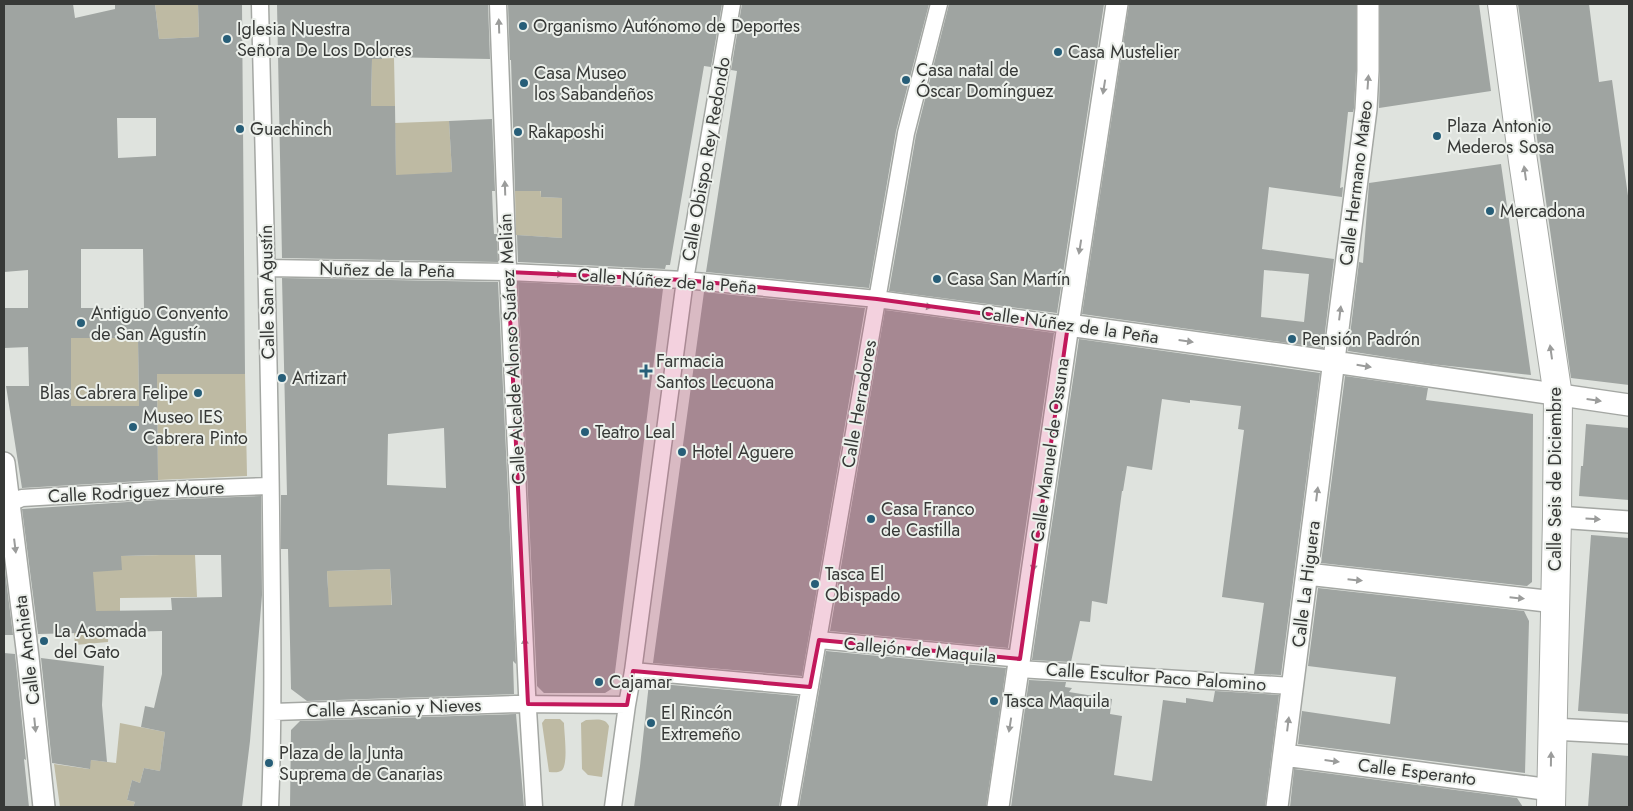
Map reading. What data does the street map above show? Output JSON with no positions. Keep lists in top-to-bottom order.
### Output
{
  "streets": {
    "street": [
      "Calle Obispo Rey Redondo",
      "Calle Hermano Mateo",
      "Nuñez de la Peña",
      "Calle Núñez de la Peña",
      "Calle San Agustín",
      "Calle Alcalde Alonso Suárez Melián",
      "Calle Herradores",
      "Calle Manuel de Ossuna",
      "Calle Seis de Diciembre",
      "Calle Rodriguez Moure",
      "Calle La Higuera",
      "Calle Anchieta",
      "Callejón de Maquila",
      "Calle Escultor Paco Palomino",
      "Calle Ascanio y Nieves",
      "Calle Esperanto"
    ]
  },
  "crossings": [
    ["Calle Obispo Rey Redondo", "Calle Núñez de la Peña"],
    ["Calle Obispo Rey Redondo", "Calle Ascanio y Nieves"],
    ["Calle Hermano Mateo", "Calle Núñez de la Peña"],
    ["Calle Hermano Mateo", "Calle La Higuera"],
    ["Nuñez de la Peña", "Calle Núñez de la Peña"],
    ["Nuñez de la Peña", "Calle San Agustín"],
    ["Nuñez de la Peña", "Calle Alcalde Alonso Suárez Melián"],
    ["Calle Núñez de la Peña", "Calle Alcalde Alonso Suárez Melián"],
    ["Calle Núñez de la Peña", "Calle Herradores"],
    ["Calle Núñez de la Peña", "Calle Manuel de Ossuna"],
    ["Calle Núñez de la Peña", "Calle Seis de Diciembre"],
    ["Calle Núñez de la Peña", "Calle La Higuera"],
    ["Calle San Agustín", "Calle Rodriguez Moure"],
    ["Calle San Agustín", "Calle Ascanio y Nieves"],
    ["Calle Alcalde Alonso Suárez Melián", "Calle Ascanio y Nieves"],
    ["Calle Herradores", "Callejón de Maquila"],
    ["Calle Manuel de Ossuna", "Callejón de Maquila"],
    ["Calle Manuel de Ossuna", "Calle Escultor Paco Palomino"],
    ["Calle Seis de Diciembre", "Calle Esperanto"],
    ["Calle Rodriguez Moure", "Calle Anchieta"],
    ["Calle La Higuera", "Calle Escultor Paco Palomino"],
    ["Calle La Higuera", "Calle Esperanto"],
    ["Callejón de Maquila", "Calle Escultor Paco Palomino"]
  ],
  "one_way": [
    "Calle Hermano Mateo",
    "Calle Núñez de la Peña",
    "Calle Alcalde Alonso Suárez Melián",
    "Calle Manuel de Ossuna",
    "Calle Seis de Diciembre",
    "Calle La Higuera",
    "Calle Anchieta"
  ],
  "places": {
    "other": [
      "Organismo Autónomo de Deportes",
      "Iglesia Nuestra Señora De Los Dolores",
      "Casa Mustelier",
      "Casa natal de Óscar Domínguez",
      "Casa Museo los Sabandeños",
      "Guachinch",
      "Rakaposhi",
      "Plaza Antonio Mederos Sosa",
      "Mercadona",
      "Casa San Martín",
      "Antiguo Convento de San Agustín",
      "Pensión Padrón",
      "Artizart",
      "Blas Cabrera Felipe",
      "Museo IES Cabrera Pinto",
      "Teatro Leal",
      "Hotel Aguere",
      "Casa Franco de Castilla",
      "Tasca El Obispado",
      "La Asomada del Gato",
      "Cajamar",
      "Tasca Maquila",
      "El Rincón Extremeño",
      "Plaza de la Junta Suprema de Canarias"
    ],
    "health": ["Farmacia Santos Lecuona"]
  }
}
